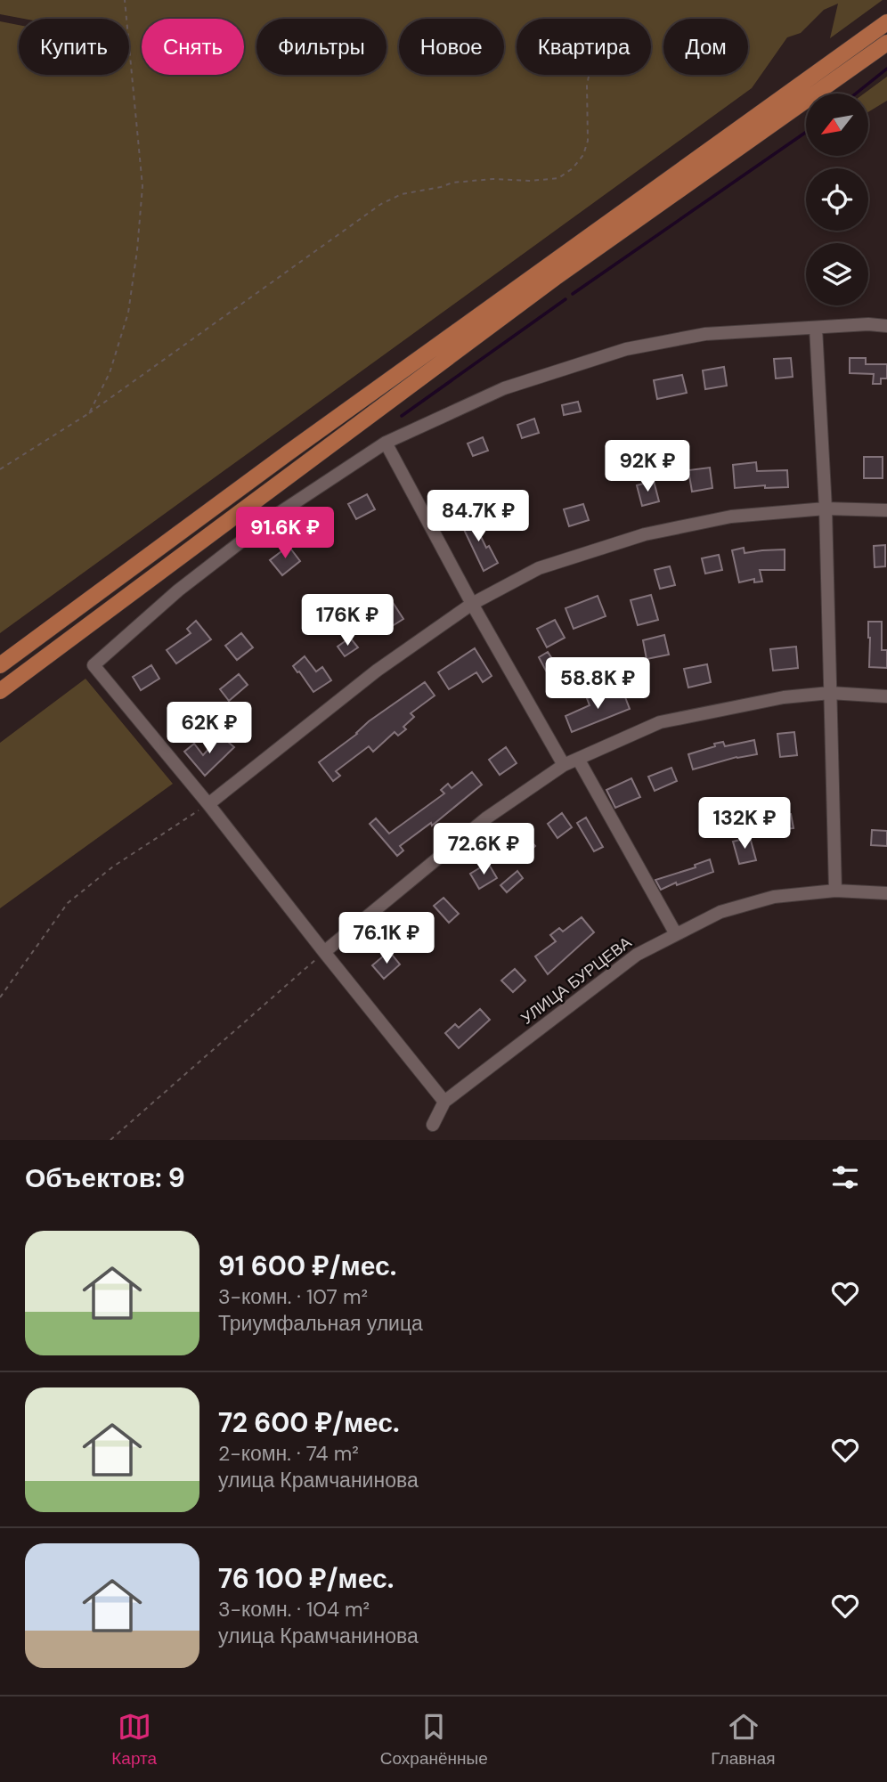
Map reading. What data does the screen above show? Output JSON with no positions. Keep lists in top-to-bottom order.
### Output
{
  "streets": {
    "street": ["УЛИЦА БУРЦЕВА"]
  },
  "north": "bottom left",
  "page": {
    "chip": [
      "Купить",
      "Снять",
      "Фильтры",
      "Новое",
      "Квартира",
      "Дом"
    ],
    "price": [
      "92K ₽",
      "84.7K ₽",
      "91.6K ₽",
      "176K ₽",
      "58.8K ₽",
      "62K ₽",
      "132K ₽",
      "72.6K ₽",
      "76.1K ₽"
    ],
    "heading": "Объектов: 9",
    "list": [
      {
        "name": "91 600 ₽/мес.",
        "note": "3-комн. · 107 m² · Триумфальная улица"
      },
      {
        "name": "72 600 ₽/мес.",
        "note": "2-комн. · 74 m² · улица Крамчанинова"
      },
      {
        "name": "76 100 ₽/мес.",
        "note": "3-комн. · 104 m² · улица Крамчанинова"
      }
    ],
    "tabs": ["Карта", "Сохранённые", "Главная"]
  }
}
